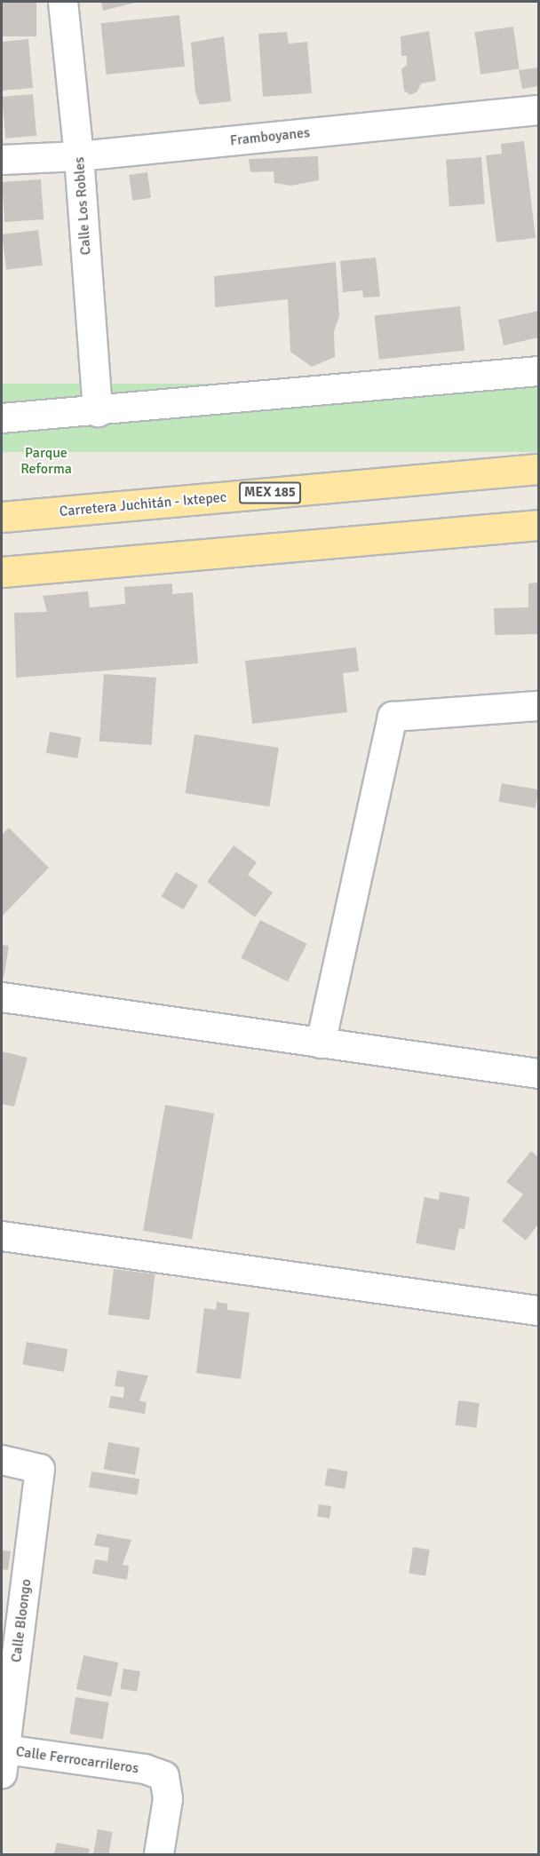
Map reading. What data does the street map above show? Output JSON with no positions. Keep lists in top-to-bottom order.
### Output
{
  "streets": {
    "main road": ["MEX 185", "Carretera Juchitán - Ixtepec"],
    "street": [
      "Framboyanes",
      "Calle Los Robles",
      "Calle Bloongo",
      "Calle Ferrocarrileros"
    ]
  },
  "crossings": [
    ["Framboyanes", "Calle Los Robles"],
    ["Calle Bloongo", "Calle Ferrocarrileros"]
  ],
  "parks": ["Parque Reforma"]
}
